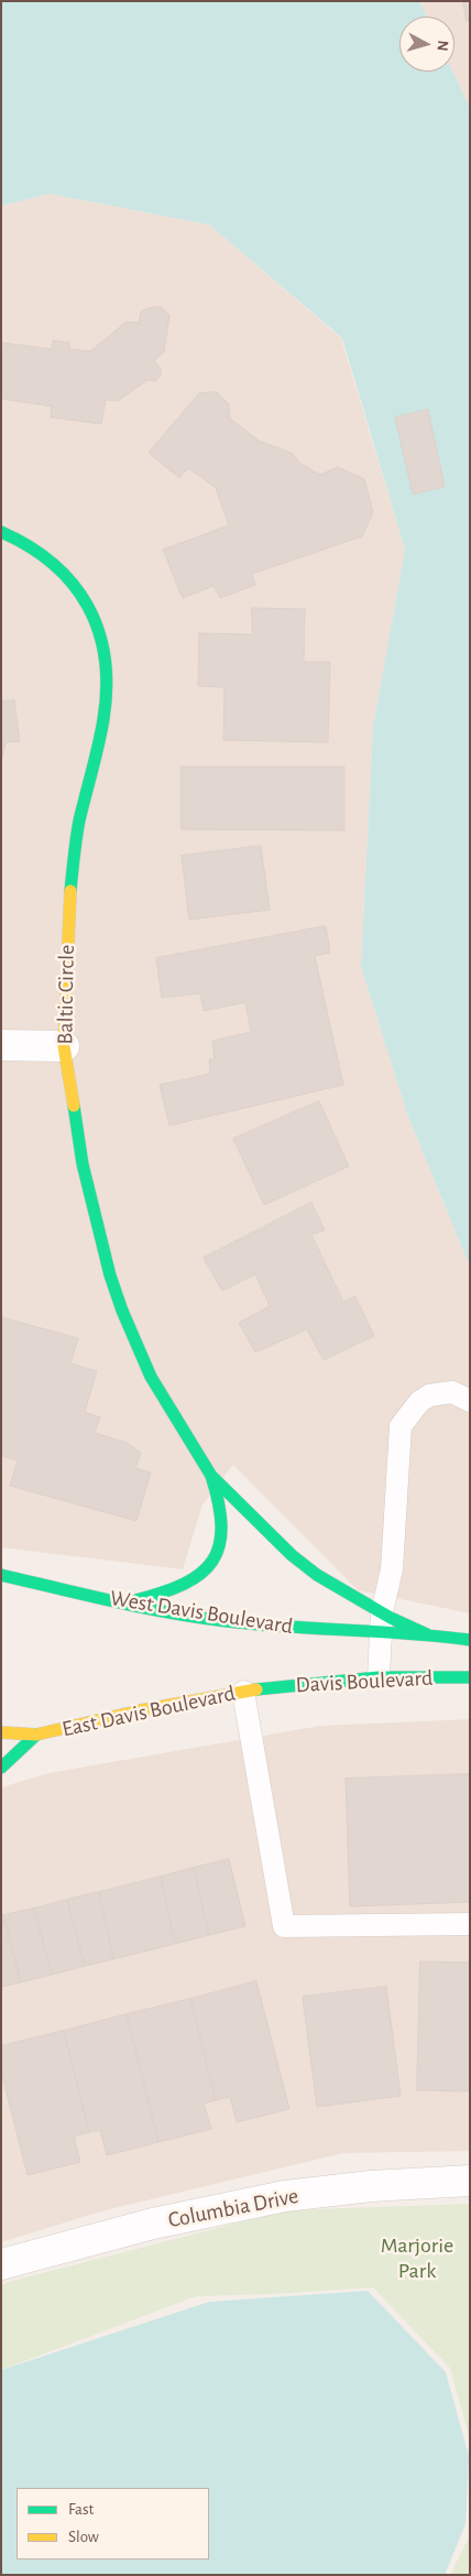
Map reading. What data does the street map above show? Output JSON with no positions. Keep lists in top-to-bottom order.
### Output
{
  "streets": {
    "street": [
      "Baltic Circle",
      "West Davis Boulevard",
      "Davis Boulevard",
      "East Davis Boulevard",
      "Columbia Drive"
    ]
  },
  "crossings": [
    ["Davis Boulevard", "East Davis Boulevard"]
  ],
  "parks": ["Marjorie Park"],
  "legend": ["Fast", "Slow"],
  "north": "right"
}
